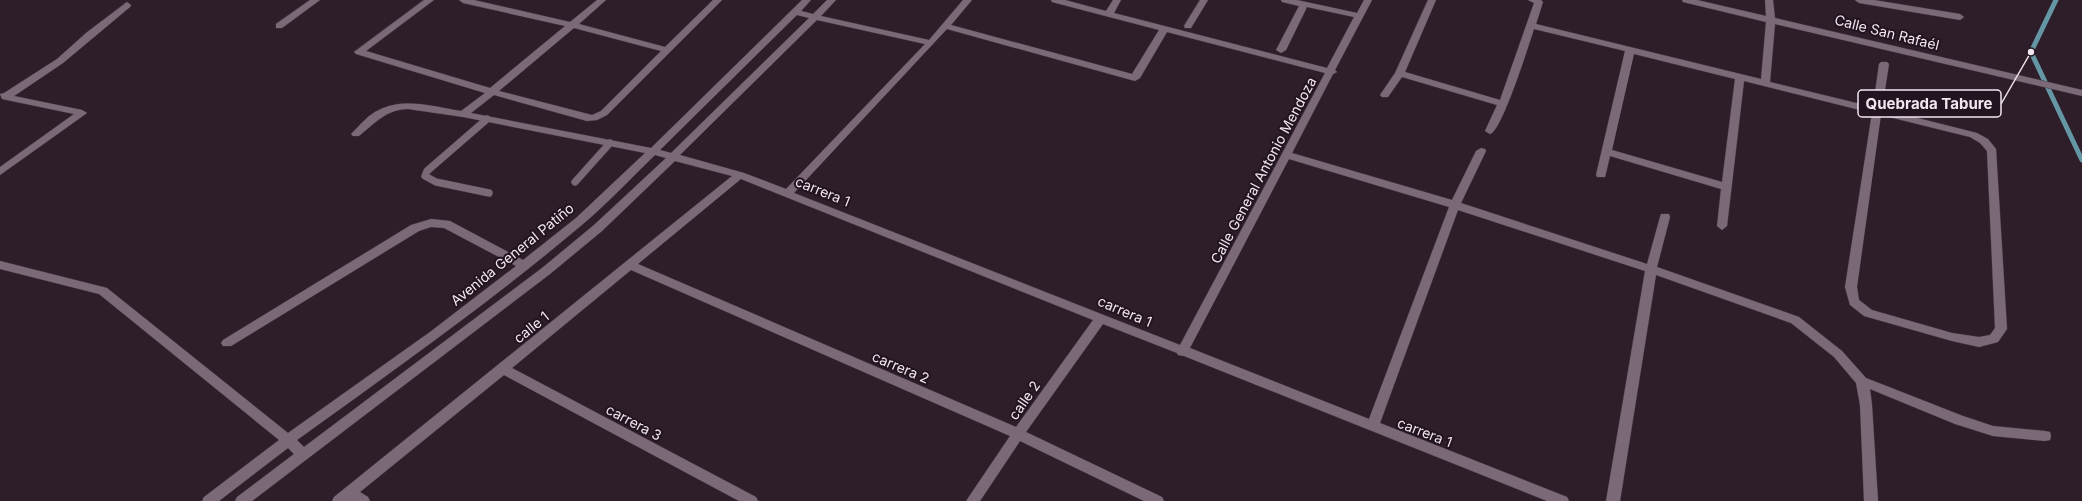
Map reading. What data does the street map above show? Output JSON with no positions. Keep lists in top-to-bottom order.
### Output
{
  "streets": {
    "street": [
      "Calle San Rafaél",
      "Calle General Antonio Mendoza",
      "carrera 1",
      "Avenida General Patiño",
      "calle 1",
      "carrera 2",
      "calle 2",
      "carrera 3"
    ]
  },
  "crossings": [
    ["Calle General Antonio Mendoza", "carrera 1"],
    ["carrera 1", "Avenida General Patiño"],
    ["carrera 1", "calle 1"],
    ["carrera 1", "calle 2"],
    ["calle 1", "carrera 2"],
    ["calle 1", "carrera 3"],
    ["carrera 2", "calle 2"]
  ],
  "places": ["Quebrada Tabure"]
}
